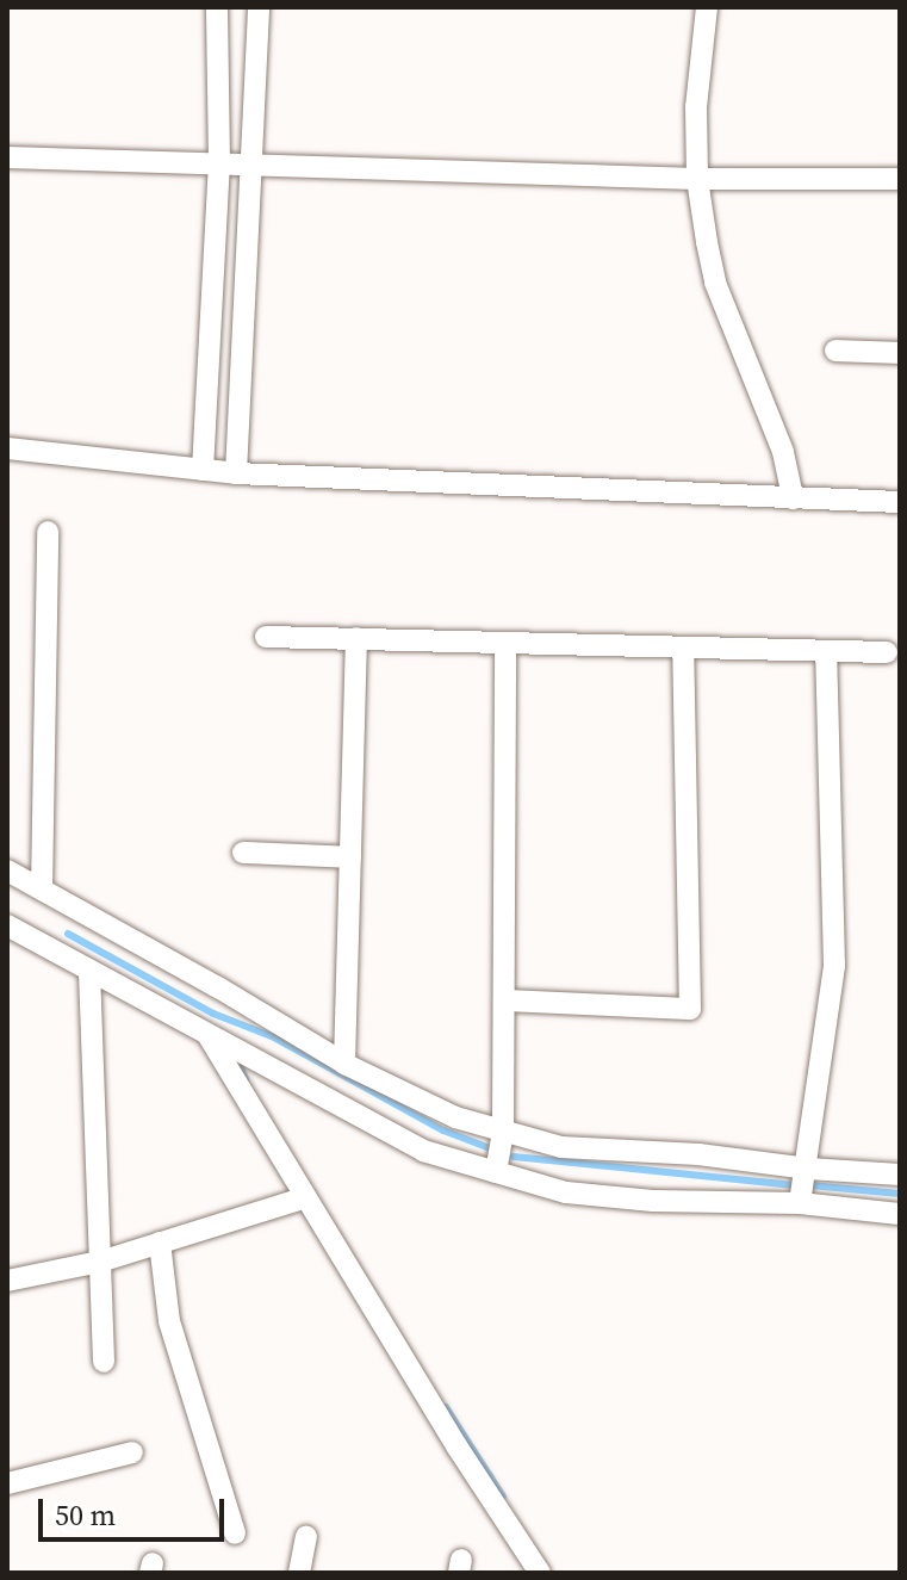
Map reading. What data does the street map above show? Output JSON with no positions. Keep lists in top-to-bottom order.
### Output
{
  "scale_bar": "50 m"
}
